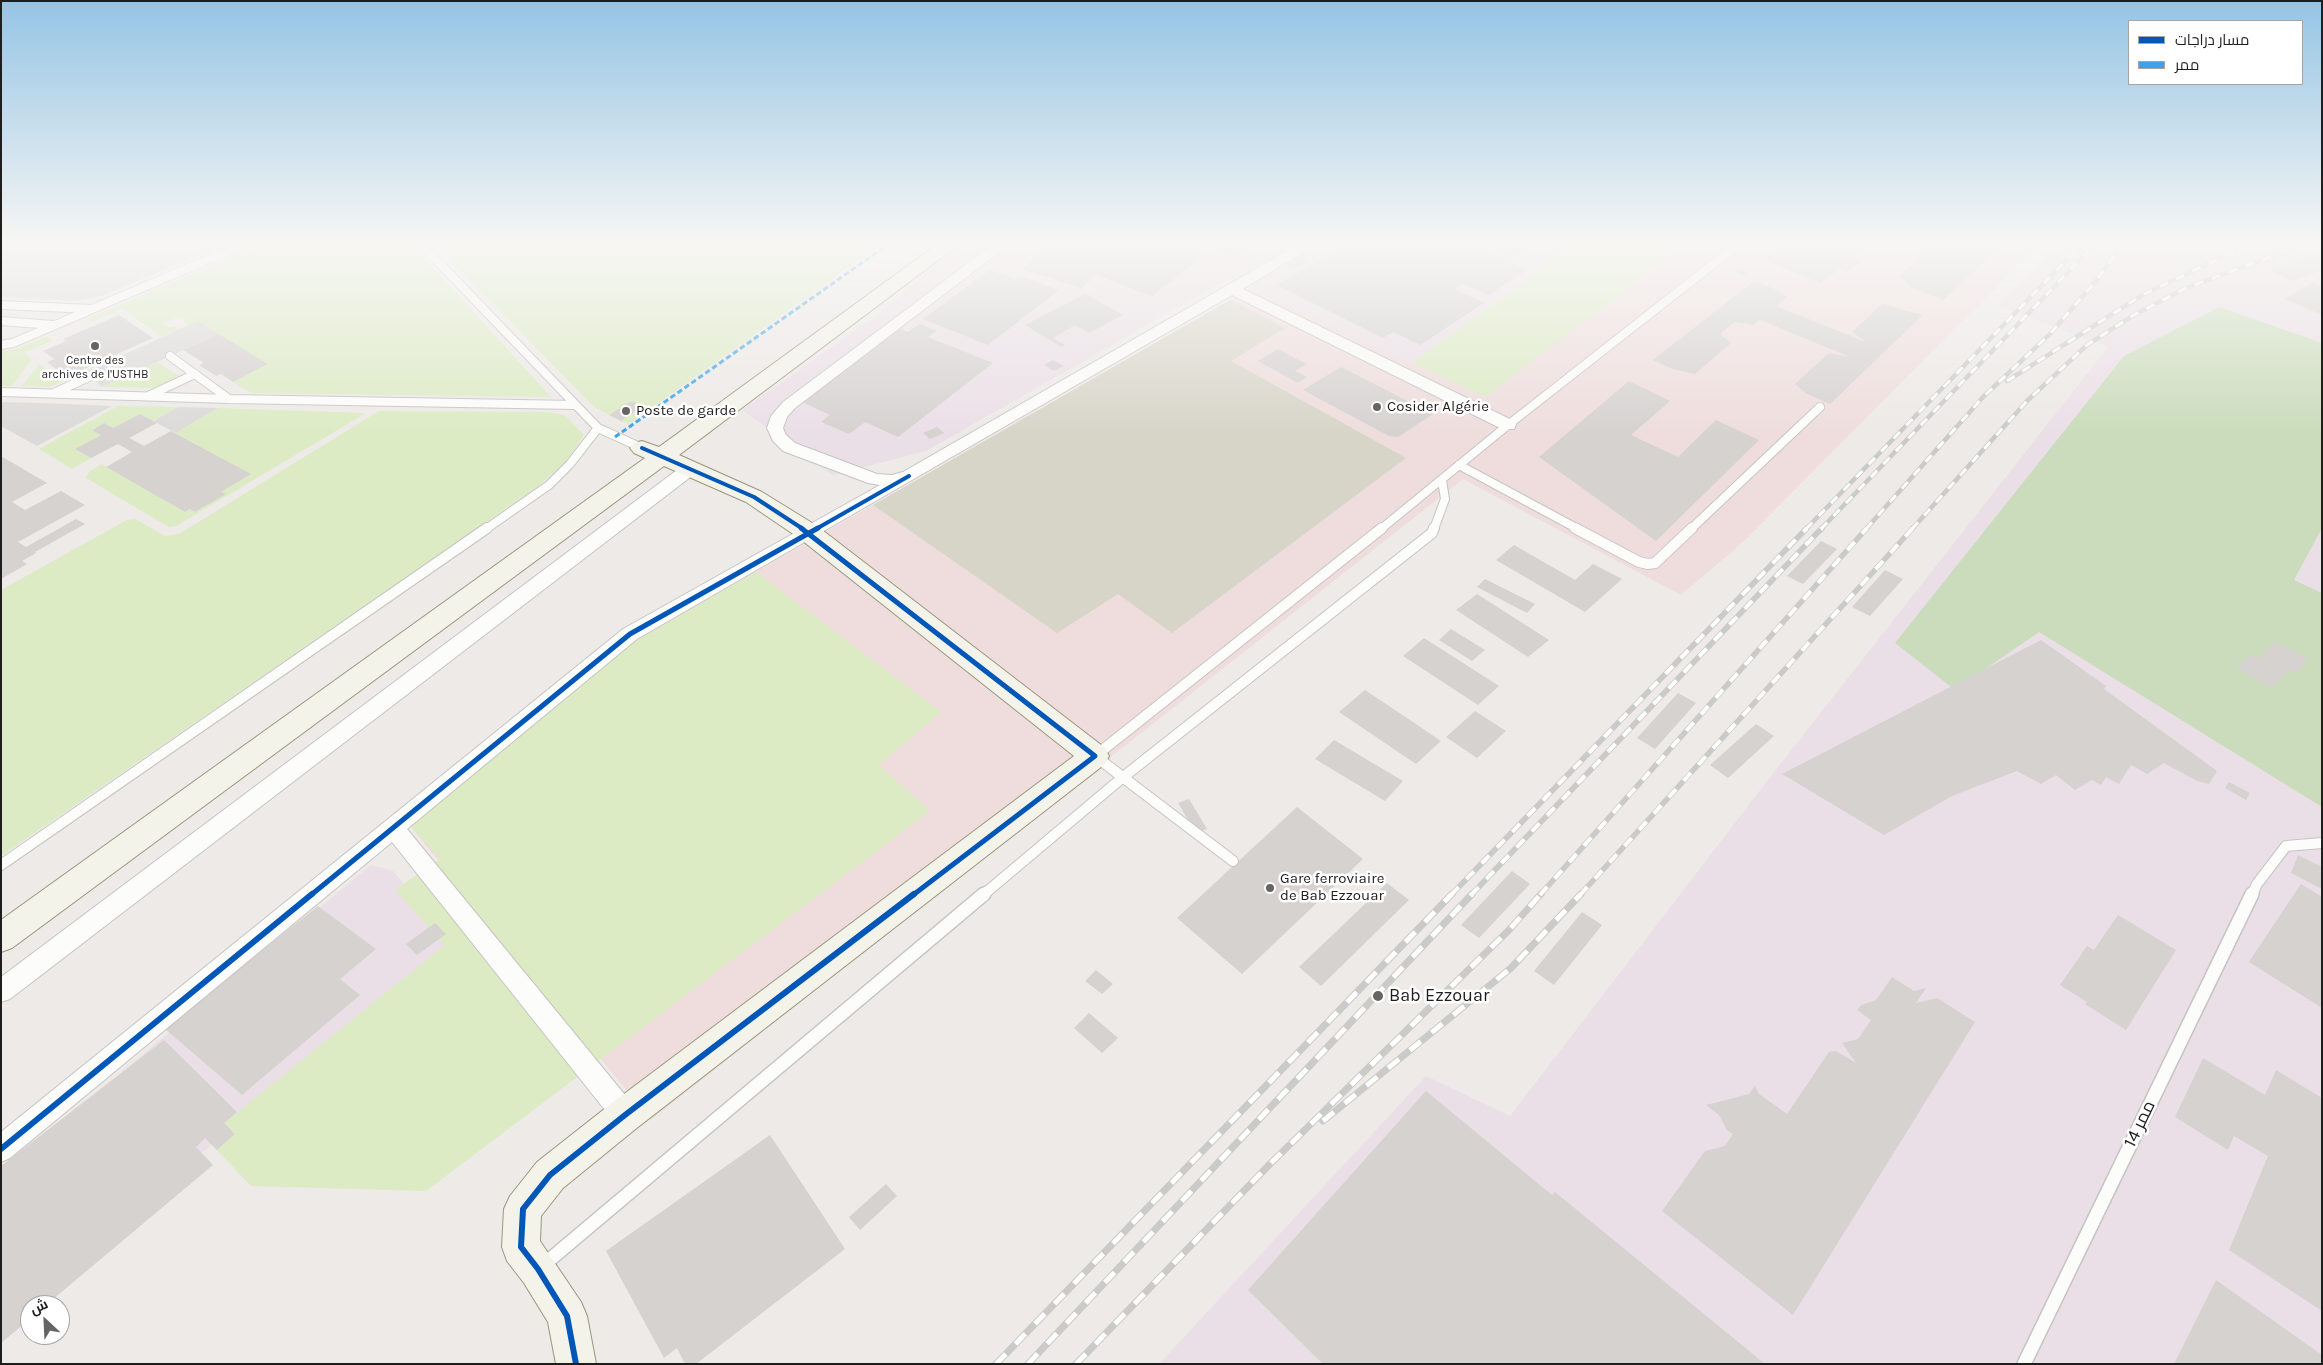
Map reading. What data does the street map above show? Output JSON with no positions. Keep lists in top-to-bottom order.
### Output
{
  "streets": {
    "lane": ["ممر 14"]
  },
  "places": [
    "Centre des archives de l'USTHB",
    "Cosider Algérie",
    "Poste de garde",
    "Gare ferroviaire de Bab Ezzouar",
    "Bab Ezzouar"
  ],
  "legend": ["مسار دراجات", "ممر"],
  "north": "top left"
}
